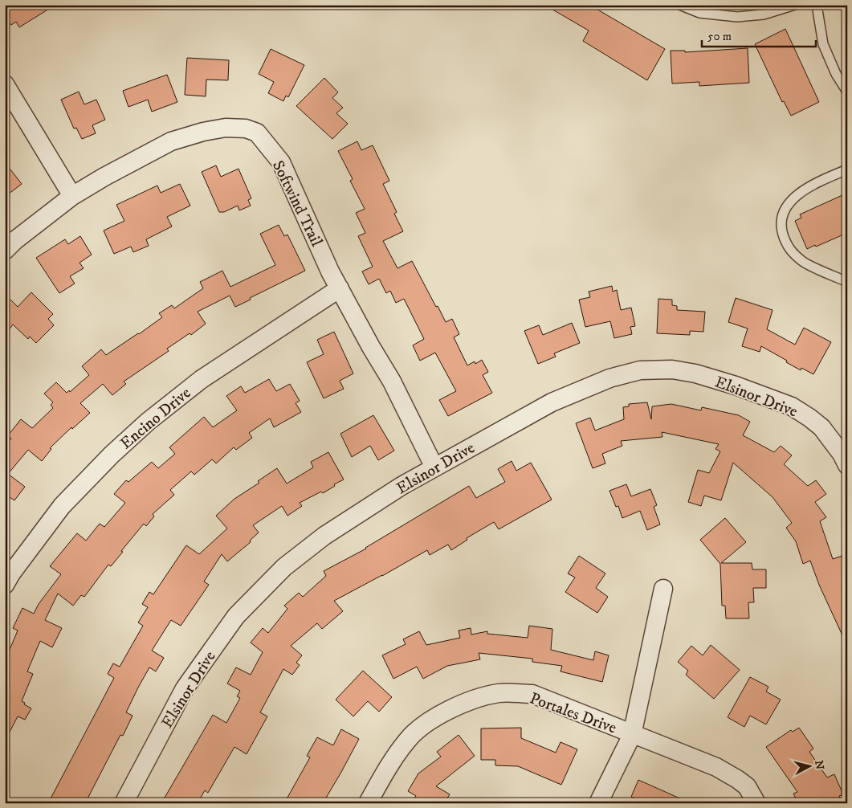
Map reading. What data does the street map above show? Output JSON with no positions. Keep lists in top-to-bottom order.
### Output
{
  "streets": {
    "street": [
      "Softwind Trail",
      "Elsinor Drive",
      "Encino Drive",
      "Portales Drive"
    ]
  },
  "crossings": [
    ["Softwind Trail", "Elsinor Drive"],
    ["Softwind Trail", "Encino Drive"]
  ],
  "scale_bar": "50 m",
  "north": "right"
}
